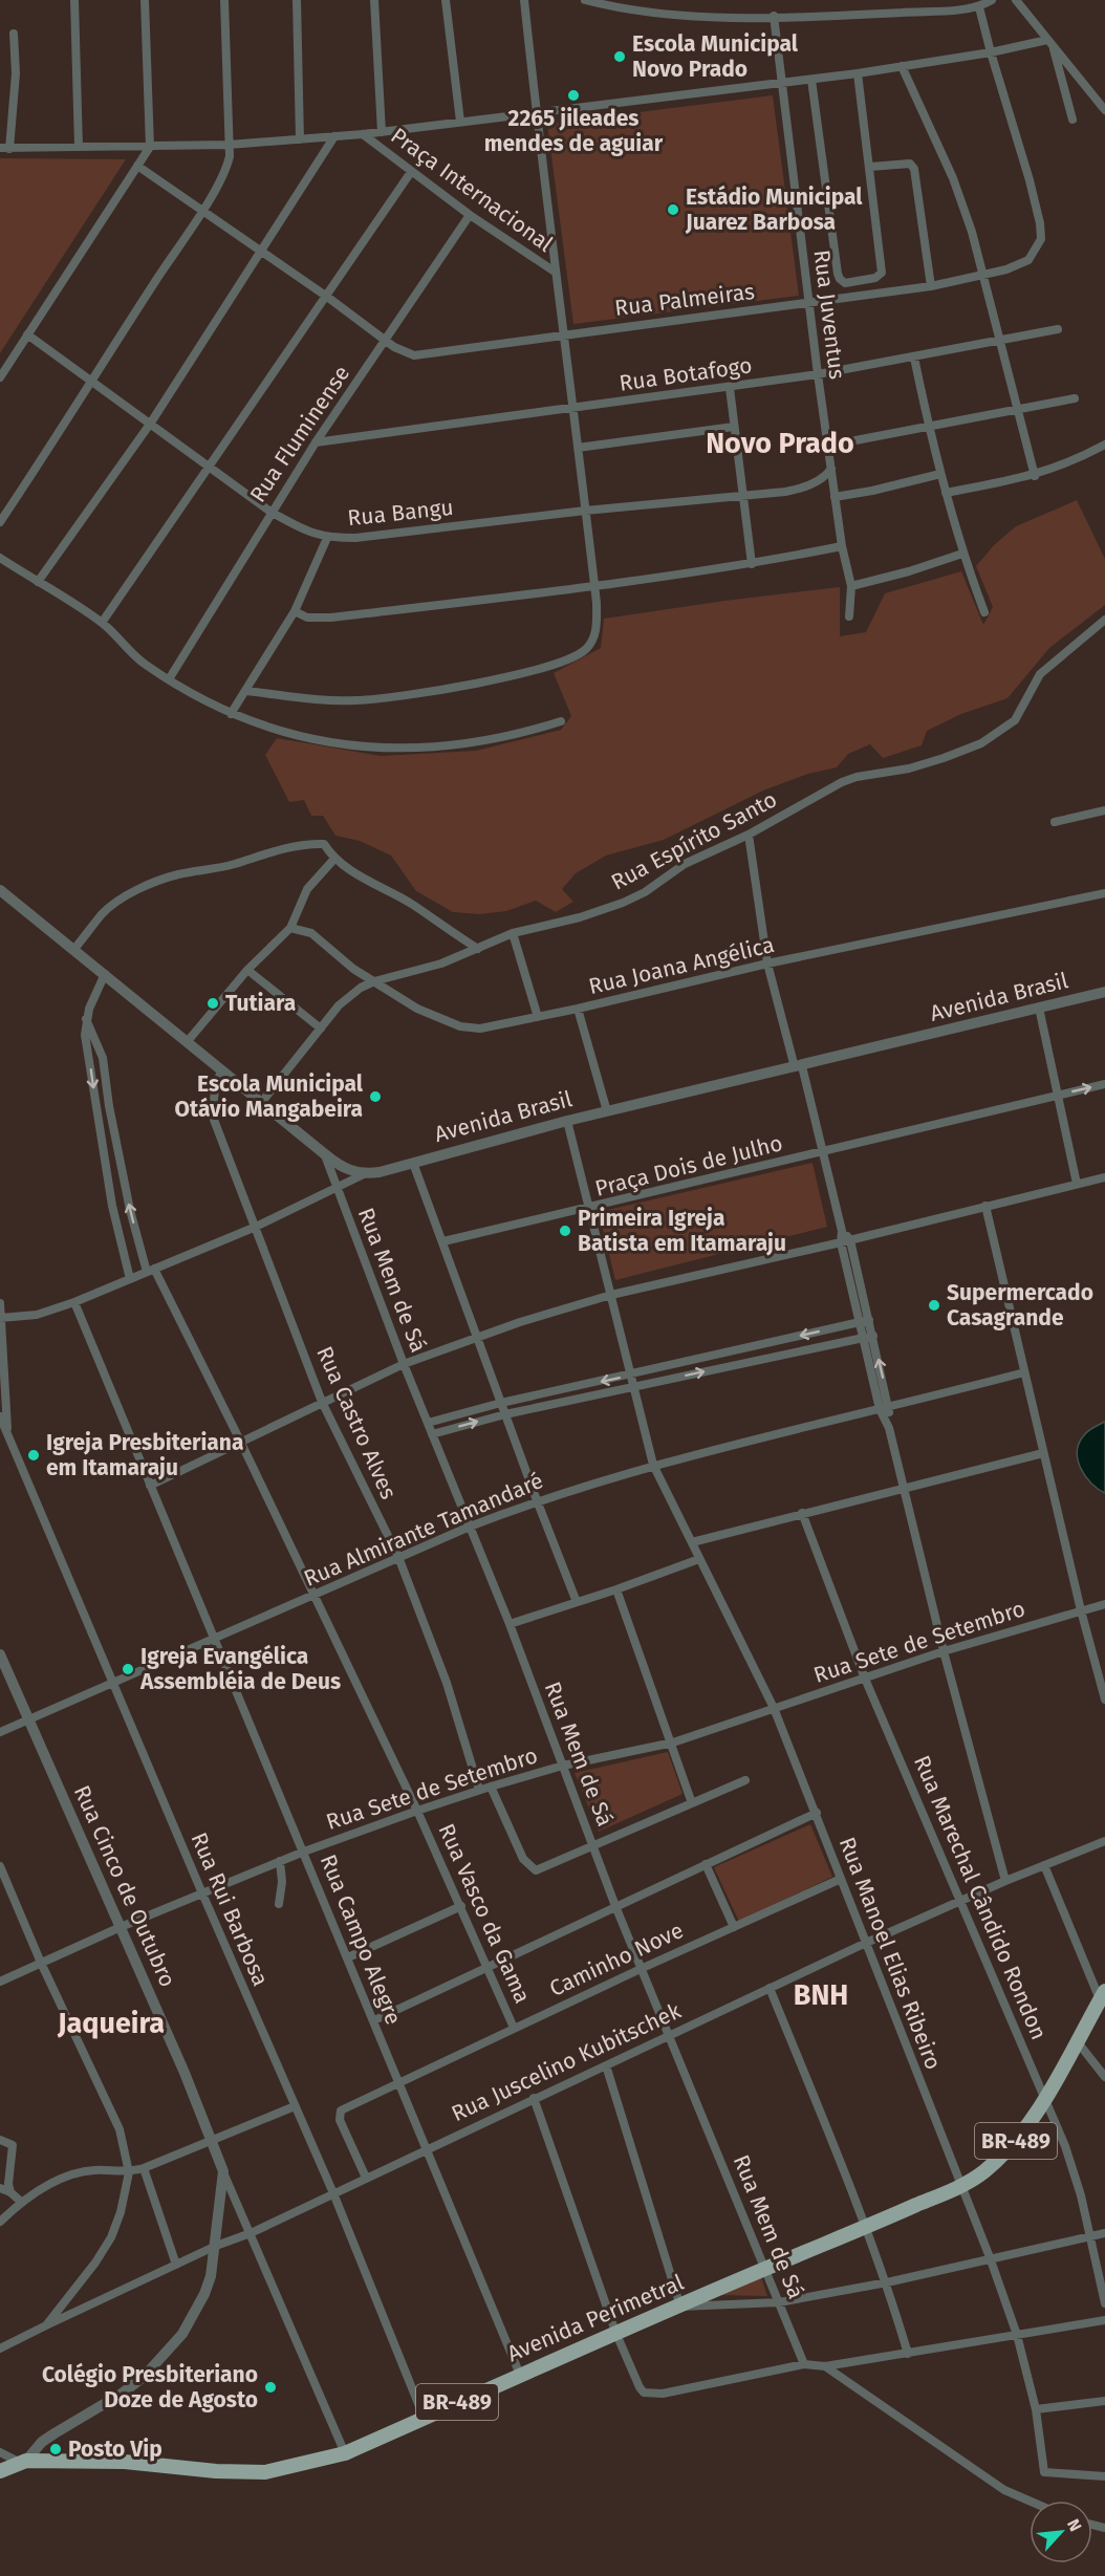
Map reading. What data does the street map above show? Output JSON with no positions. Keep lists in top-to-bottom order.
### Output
{
  "streets": {
    "main road": ["BR-489", "Avenida Perimetral"],
    "street": [
      "Praça Internacional",
      "Rua Palmeiras",
      "Rua Juventus",
      "Rua Botafogo",
      "Rua Fluminense",
      "Rua Bangu",
      "Rua Espírito Santo",
      "Rua Joana Angélica",
      "Avenida Brasil",
      "Praça Dois de Julho",
      "Rua Mem de Sá",
      "Rua Castro Alves",
      "Rua Almirante Tamandaré",
      "Rua Sete de Setembro",
      "Rua Cinco de Outubro",
      "Rua Marechal Cândido Rondon",
      "Rua Rui Barbosa",
      "Rua Vasco da Gama",
      "Rua Campo Alegre",
      "Rua Manoel Elias Ribeiro",
      "Caminho Nove",
      "Rua Juscelino Kubitschek"
    ]
  },
  "crossings": [
    ["Praça Internacional", "Rua Palmeiras"],
    ["Praça Internacional", "Rua Botafogo"],
    ["Praça Internacional", "Rua Fluminense"],
    ["Praça Internacional", "Rua Bangu"],
    ["Rua Palmeiras", "Rua Juventus"],
    ["Rua Palmeiras", "Rua Fluminense"],
    ["Rua Juventus", "Rua Botafogo"],
    ["Rua Juventus", "Rua Bangu"],
    ["Rua Botafogo", "Rua Fluminense"],
    ["Rua Fluminense", "Rua Bangu"],
    ["Rua Espírito Santo", "Rua Joana Angélica"],
    ["Praça Dois de Julho", "Rua Manoel Elias Ribeiro"],
    ["Rua Mem de Sá", "Rua Almirante Tamandaré"],
    ["Rua Mem de Sá", "Rua Sete de Setembro"],
    ["Rua Mem de Sá", "Caminho Nove"],
    ["Rua Mem de Sá", "Rua Juscelino Kubitschek"],
    ["Rua Mem de Sá", "Avenida Perimetral"],
    ["Rua Castro Alves", "Rua Almirante Tamandaré"],
    ["Rua Castro Alves", "Rua Sete de Setembro"],
    ["Rua Almirante Tamandaré", "Rua Cinco de Outubro"],
    ["Rua Almirante Tamandaré", "Rua Rui Barbosa"],
    ["Rua Almirante Tamandaré", "Rua Vasco da Gama"],
    ["Rua Almirante Tamandaré", "Rua Campo Alegre"],
    ["Rua Almirante Tamandaré", "Rua Manoel Elias Ribeiro"],
    ["Rua Sete de Setembro", "Rua Cinco de Outubro"],
    ["Rua Sete de Setembro", "Rua Marechal Cândido Rondon"],
    ["Rua Sete de Setembro", "Rua Rui Barbosa"],
    ["Rua Sete de Setembro", "Rua Vasco da Gama"],
    ["Rua Sete de Setembro", "Rua Campo Alegre"],
    ["Rua Sete de Setembro", "Rua Manoel Elias Ribeiro"],
    ["Rua Cinco de Outubro", "Rua Juscelino Kubitschek"],
    ["Rua Cinco de Outubro", "Avenida Perimetral"],
    ["Rua Marechal Cândido Rondon", "Rua Juscelino Kubitschek"],
    ["Rua Marechal Cândido Rondon", "Avenida Perimetral"],
    ["Rua Rui Barbosa", "Rua Juscelino Kubitschek"],
    ["Rua Rui Barbosa", "Avenida Perimetral"],
    ["Rua Vasco da Gama", "Caminho Nove"],
    ["Rua Campo Alegre", "Caminho Nove"],
    ["Rua Campo Alegre", "Rua Juscelino Kubitschek"],
    ["Rua Campo Alegre", "Avenida Perimetral"],
    ["Rua Manoel Elias Ribeiro", "Caminho Nove"],
    ["Rua Manoel Elias Ribeiro", "Rua Juscelino Kubitschek"],
    ["Rua Manoel Elias Ribeiro", "Avenida Perimetral"],
    ["Caminho Nove", "Rua Juscelino Kubitschek"]
  ],
  "districts": ["Novo Prado", "BNH", "Jaqueira"],
  "places": [
    "Escola Municipal Novo Prado",
    "2265 jileades mendes de aguiar",
    "Estádio Municipal Juarez Barbosa",
    "Tutiara",
    "Escola Municipal Otávio Mangabeira",
    "Primeira Igreja Batista em Itamaraju",
    "Supermercado Casagrande",
    "Igreja Presbiteriana em Itamaraju",
    "Igreja Evangélica Assembléia de Deus",
    "Colégio Presbiteriano Doze de Agosto",
    "Posto Vip"
  ],
  "north": "top right"
}
